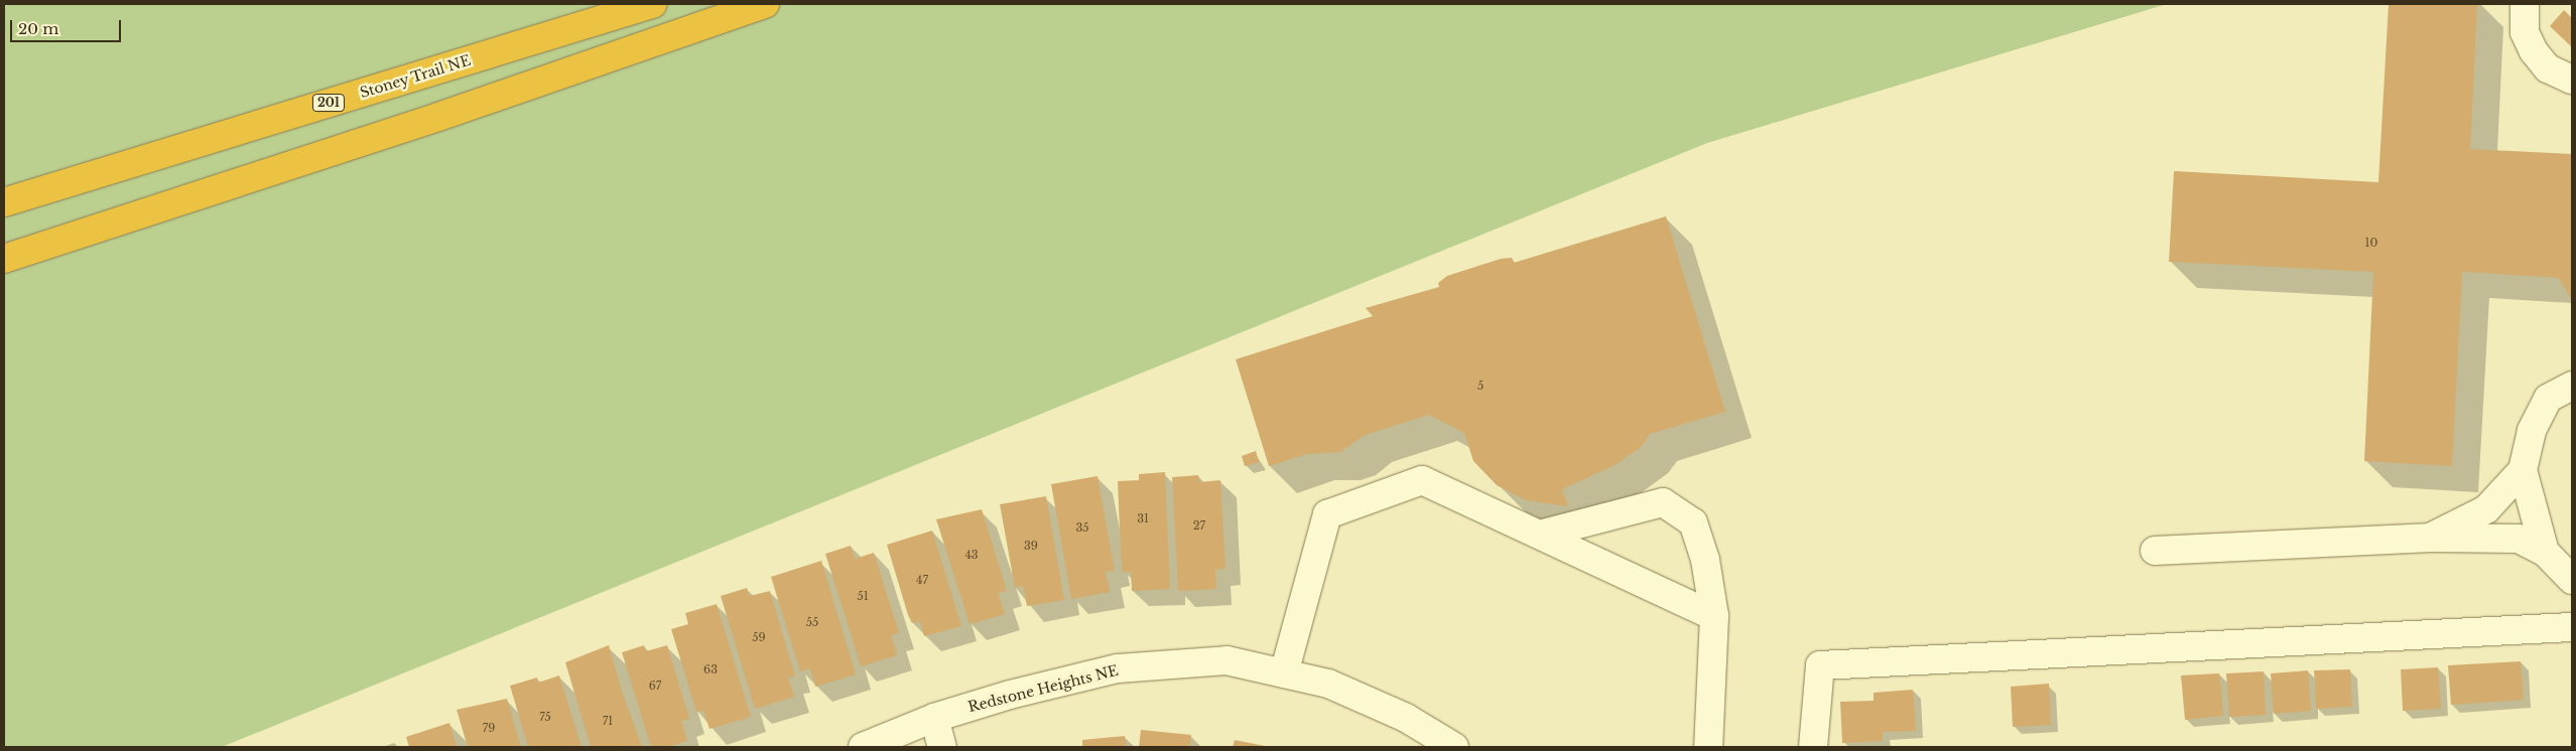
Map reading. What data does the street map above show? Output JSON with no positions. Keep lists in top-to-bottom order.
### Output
{
  "streets": {
    "highway": ["Stoney Trail NE", "201"],
    "street": ["Redstone Heights NE"]
  },
  "house_numbers": [
    "10",
    "5",
    "31",
    "27",
    "35",
    "39",
    "43",
    "47",
    "51",
    "55",
    "59",
    "63",
    "67",
    "75",
    "71",
    "79"
  ],
  "scale_bar": "20 m"
}
